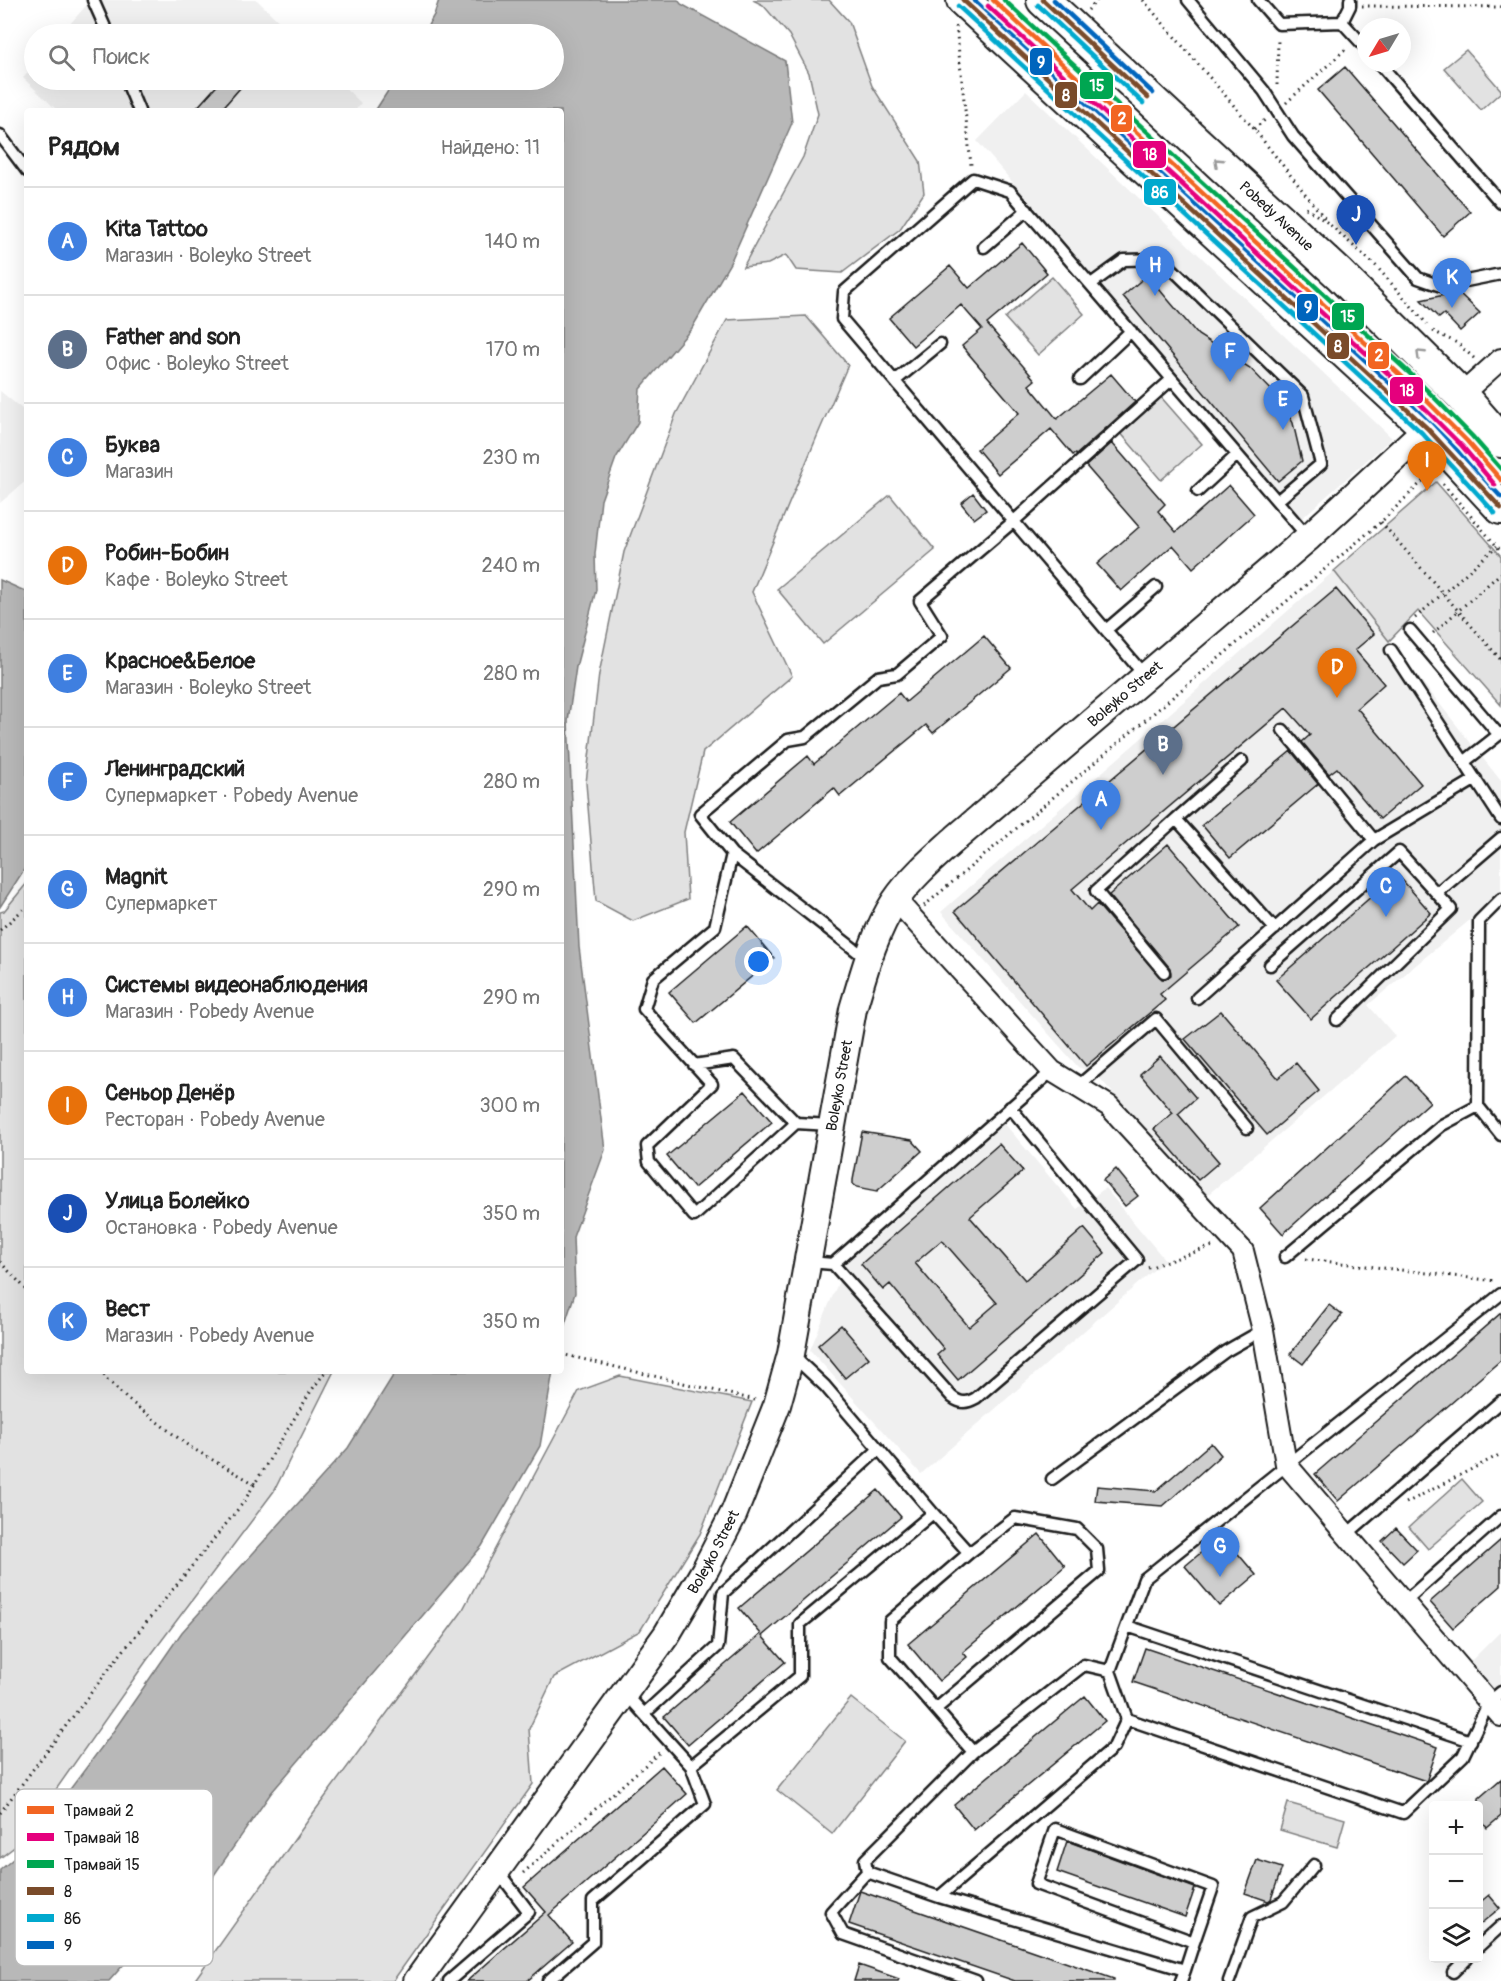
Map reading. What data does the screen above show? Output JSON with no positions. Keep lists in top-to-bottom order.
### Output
{
  "streets": {
    "main road": ["Pobedy Avenue", "Boleyko Street"]
  },
  "crossings": [
    ["Pobedy Avenue", "Boleyko Street"]
  ],
  "lines": [
    "tram line 2",
    "tram line 15",
    "transit line 8",
    "transit line 9",
    "transit line 86",
    "tram line 18"
  ],
  "legend": [
    "Трамвай 2",
    "Трамвай 18",
    "Трамвай 15",
    "8",
    "86",
    "9"
  ],
  "north": "bottom left",
  "page": {
    "search": "Поиск",
    "heading": ["Рядом", "Найдено: 11"],
    "list": [
      {
        "mark": "A",
        "name": "Kita Tattoo",
        "note": "Магазин · Boleyko Street",
        "value": "140 m"
      },
      {
        "mark": "B",
        "name": "Father and son",
        "note": "Офис · Boleyko Street",
        "value": "170 m"
      },
      {
        "mark": "C",
        "name": "Буква",
        "note": "Магазин",
        "value": "230 m"
      },
      {
        "mark": "D",
        "name": "Робин-Бобин",
        "note": "Кафе · Boleyko Street",
        "value": "240 m"
      },
      {
        "mark": "E",
        "name": "Красное&Белое",
        "note": "Магазин · Boleyko Street",
        "value": "280 m"
      },
      {
        "mark": "F",
        "name": "Ленинградский",
        "note": "Супермаркет · Pobedy Avenue",
        "value": "280 m"
      },
      {
        "mark": "G",
        "name": "Magnit",
        "note": "Супермаркет",
        "value": "290 m"
      },
      {
        "mark": "H",
        "name": "Системы видеонаблюдения",
        "note": "Магазин · Pobedy Avenue",
        "value": "290 m"
      },
      {
        "mark": "I",
        "name": "Сеньор Денёр",
        "note": "Ресторан · Pobedy Avenue",
        "value": "300 m"
      },
      {
        "mark": "J",
        "name": "Улица Болейко",
        "note": "Остановка · Pobedy Avenue",
        "value": "350 m"
      },
      {
        "mark": "K",
        "name": "Вест",
        "note": "Магазин · Pobedy Avenue",
        "value": "350 m"
      }
    ],
    "pins": [
      "J",
      "H",
      "K",
      "F",
      "E",
      "I",
      "D",
      "B",
      "A",
      "C",
      "G"
    ],
    "map_buttons": ["+", "−"]
  }
}
